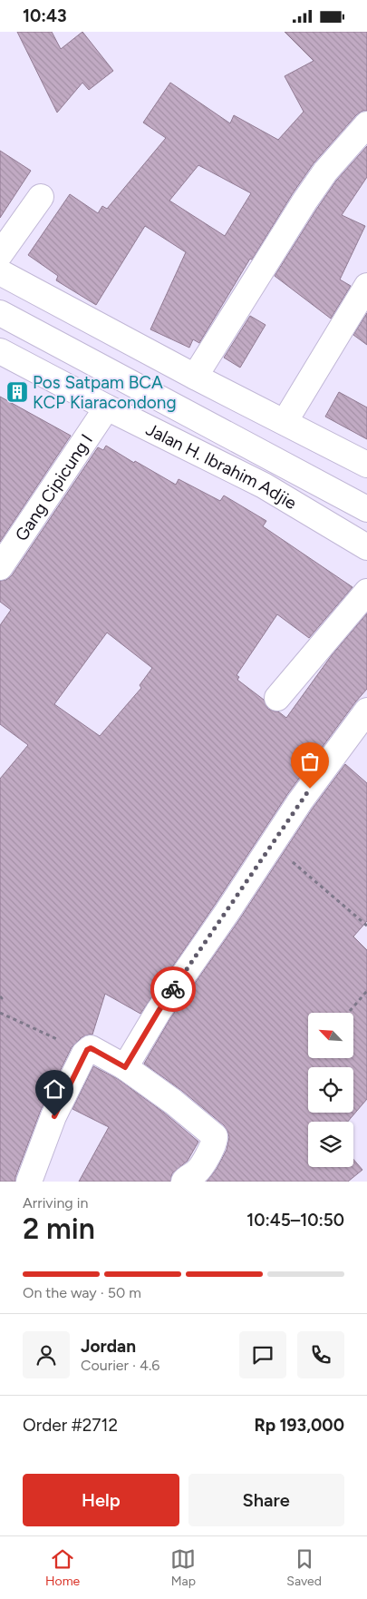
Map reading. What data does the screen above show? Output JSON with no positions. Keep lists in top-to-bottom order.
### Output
{
  "streets": {
    "street": ["Jalan H. Ibrahim Adjie", "Gang Cipicung I"]
  },
  "crossings": [
    ["Jalan H. Ibrahim Adjie", "Gang Cipicung I"]
  ],
  "places": {
    "building": ["Pos Satpam BCA KCP Kiaracondong"]
  },
  "north": "top left",
  "page": {
    "status": "10:43",
    "heading": ["2 min", "Arriving in", "10:45–10:50"],
    "panel": [
      "Jordan",
      "Courier · 4.6",
      "Order #2712",
      "Rp 193,000"
    ],
    "bar": "On the way · 50 m",
    "buttons": ["Help", "Share"],
    "tabs": ["Home", "Map", "Saved"]
  }
}
